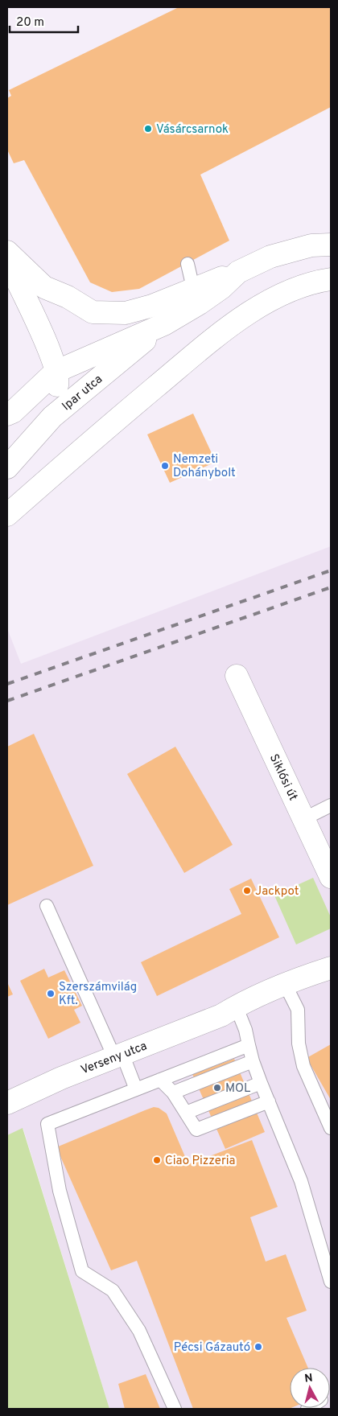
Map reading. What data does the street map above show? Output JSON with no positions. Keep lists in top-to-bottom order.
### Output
{
  "streets": {
    "street": ["Ipar utca", "Siklósi út", "Verseny utca"]
  },
  "places": [
    "Vásárcsarnok",
    "Nemzeti Dohánybolt",
    "Jackpot",
    "Szerszámvilág Kft.",
    "MOL",
    "Ciao Pizzeria",
    "Pécsi Gázautó"
  ],
  "scale_bar": "20 m",
  "north": "top"
}
